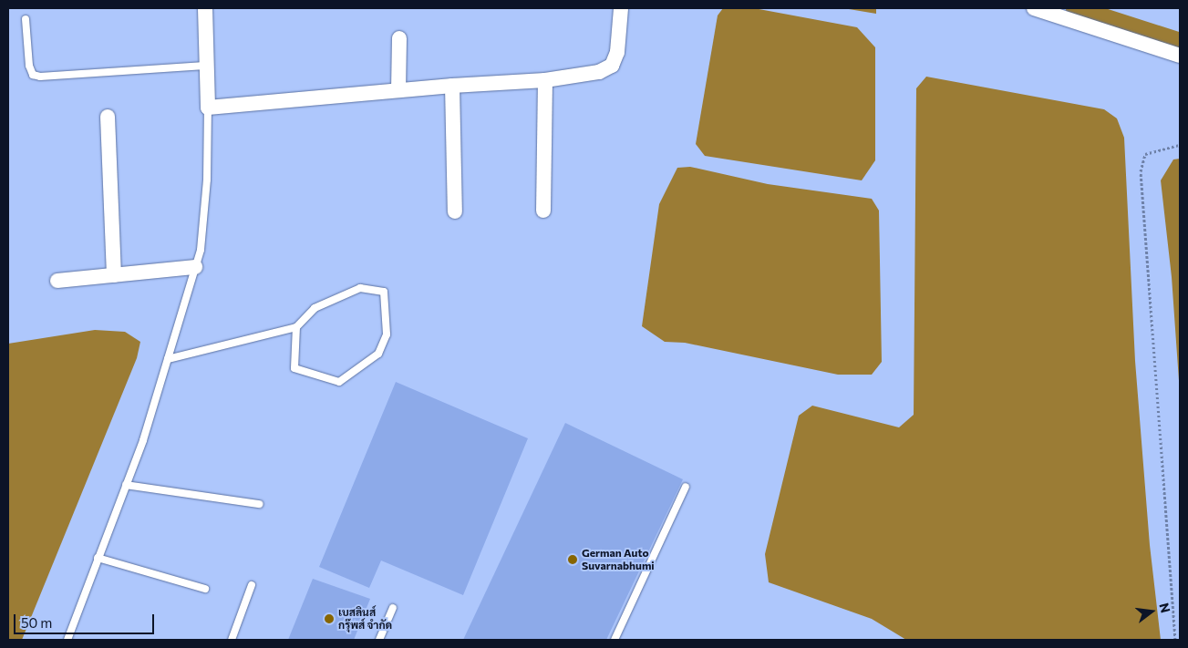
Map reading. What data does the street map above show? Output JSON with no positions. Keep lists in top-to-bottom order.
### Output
{
  "places": ["German Auto Suvarnabhumi", "เบสลินส์ กรุ๊พส์ จำกัด"],
  "scale_bar": "50 m",
  "north": "right"
}
